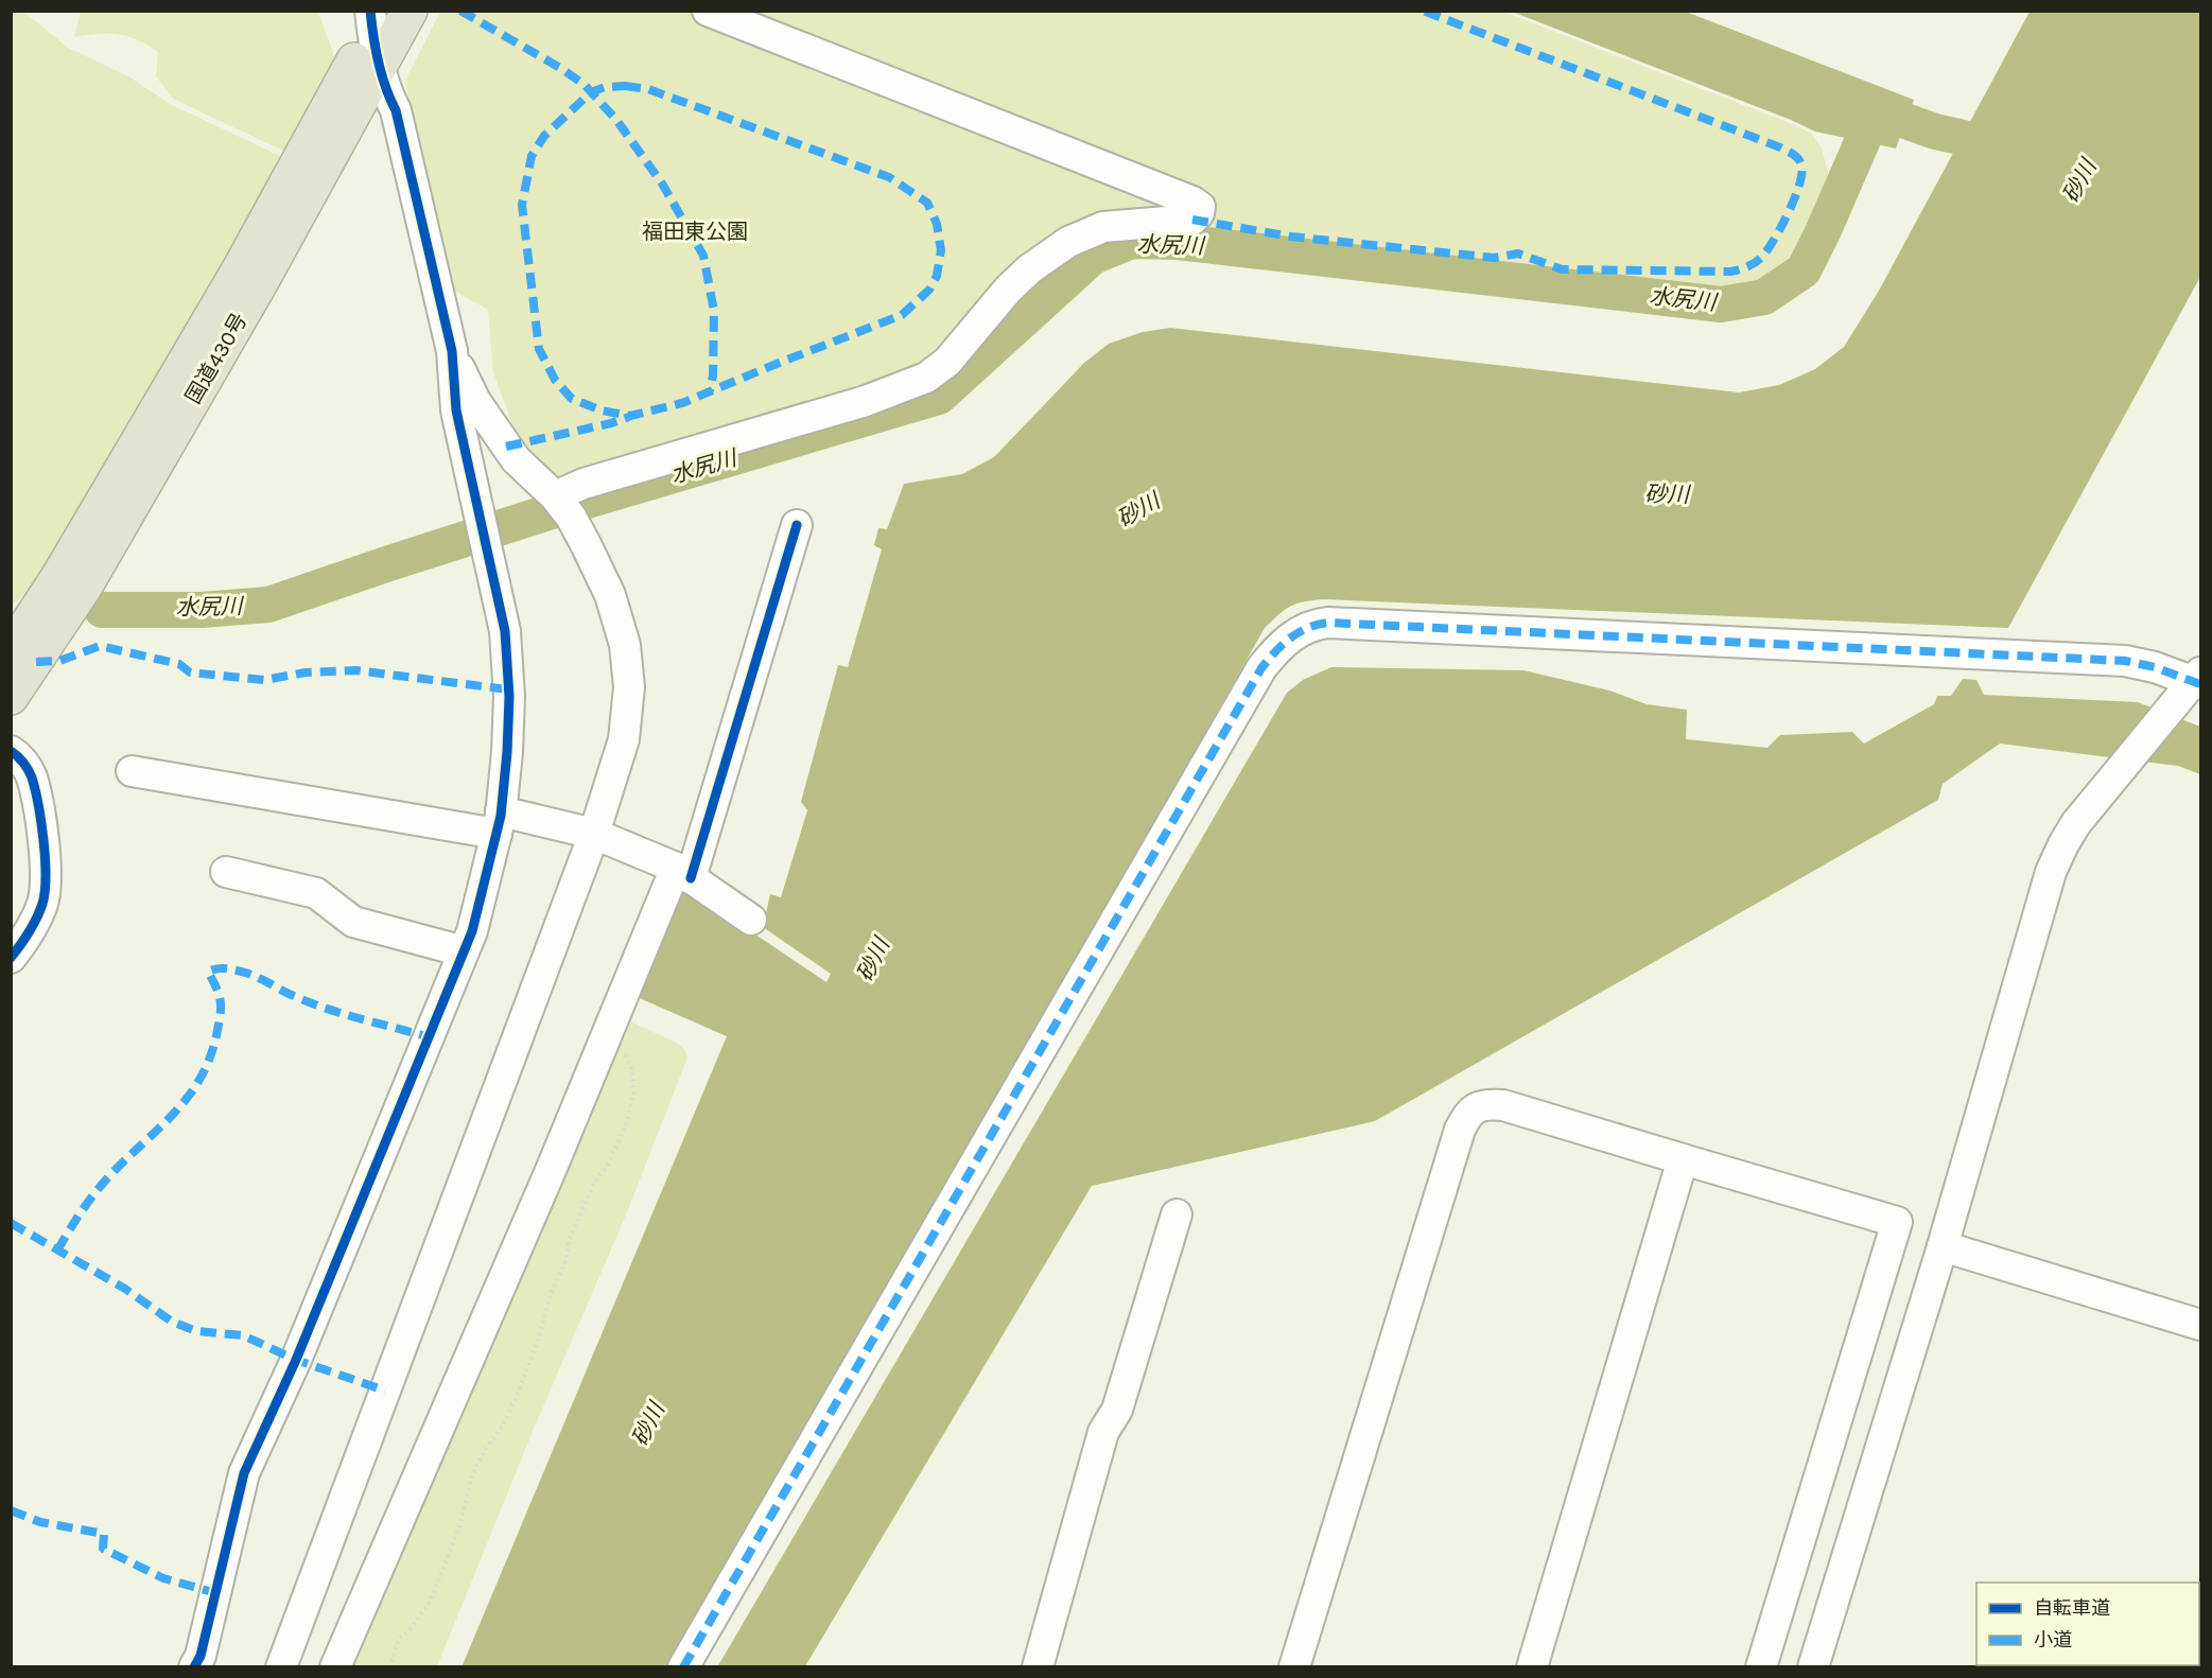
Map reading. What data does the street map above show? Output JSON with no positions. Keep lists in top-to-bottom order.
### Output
{
  "streets": {
    "highway": ["国道430号"]
  },
  "water": ["砂川", "水尻川"],
  "parks": ["福田東公園"],
  "legend": ["自転車道", "小道"]
}
